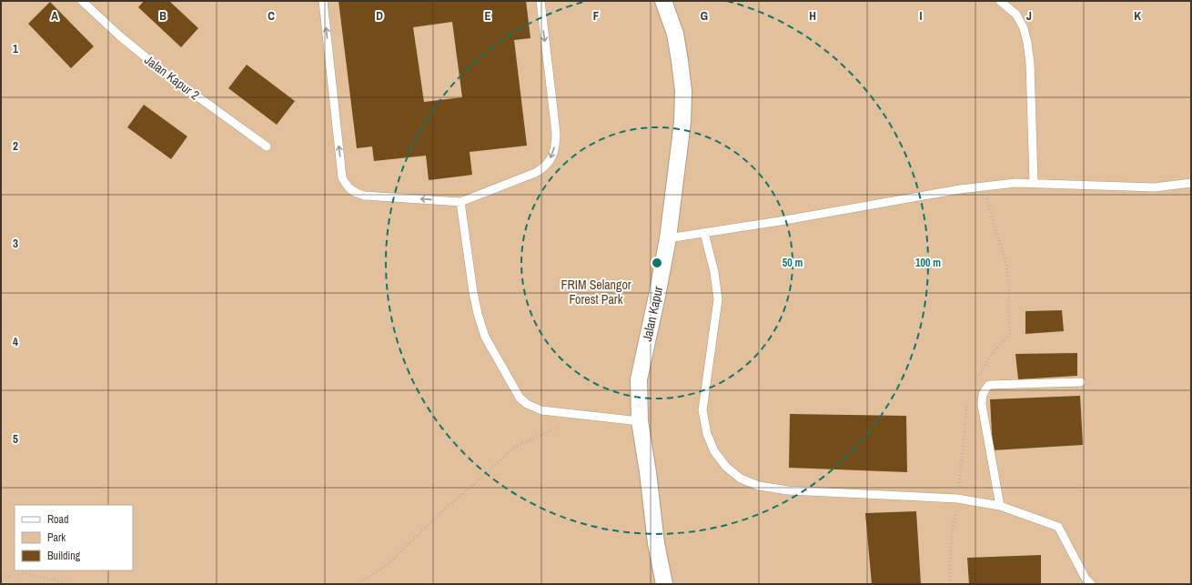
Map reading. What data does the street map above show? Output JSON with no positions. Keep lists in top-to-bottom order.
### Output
{
  "streets": {
    "street": ["Jalan Kapur"],
    "lane": ["Jalan Kapur 2"]
  },
  "parks": ["FRIM Selangor Forest Park"],
  "legend": ["Road", "Park", "Building"],
  "grid": {
    "columns": [
      "A",
      "B",
      "C",
      "D",
      "E",
      "F",
      "G",
      "H",
      "I",
      "J",
      "K"
    ],
    "rows": [
      "1",
      "2",
      "3",
      "4",
      "5"
    ]
  },
  "rings": ["50 m", "100 m"]
}
